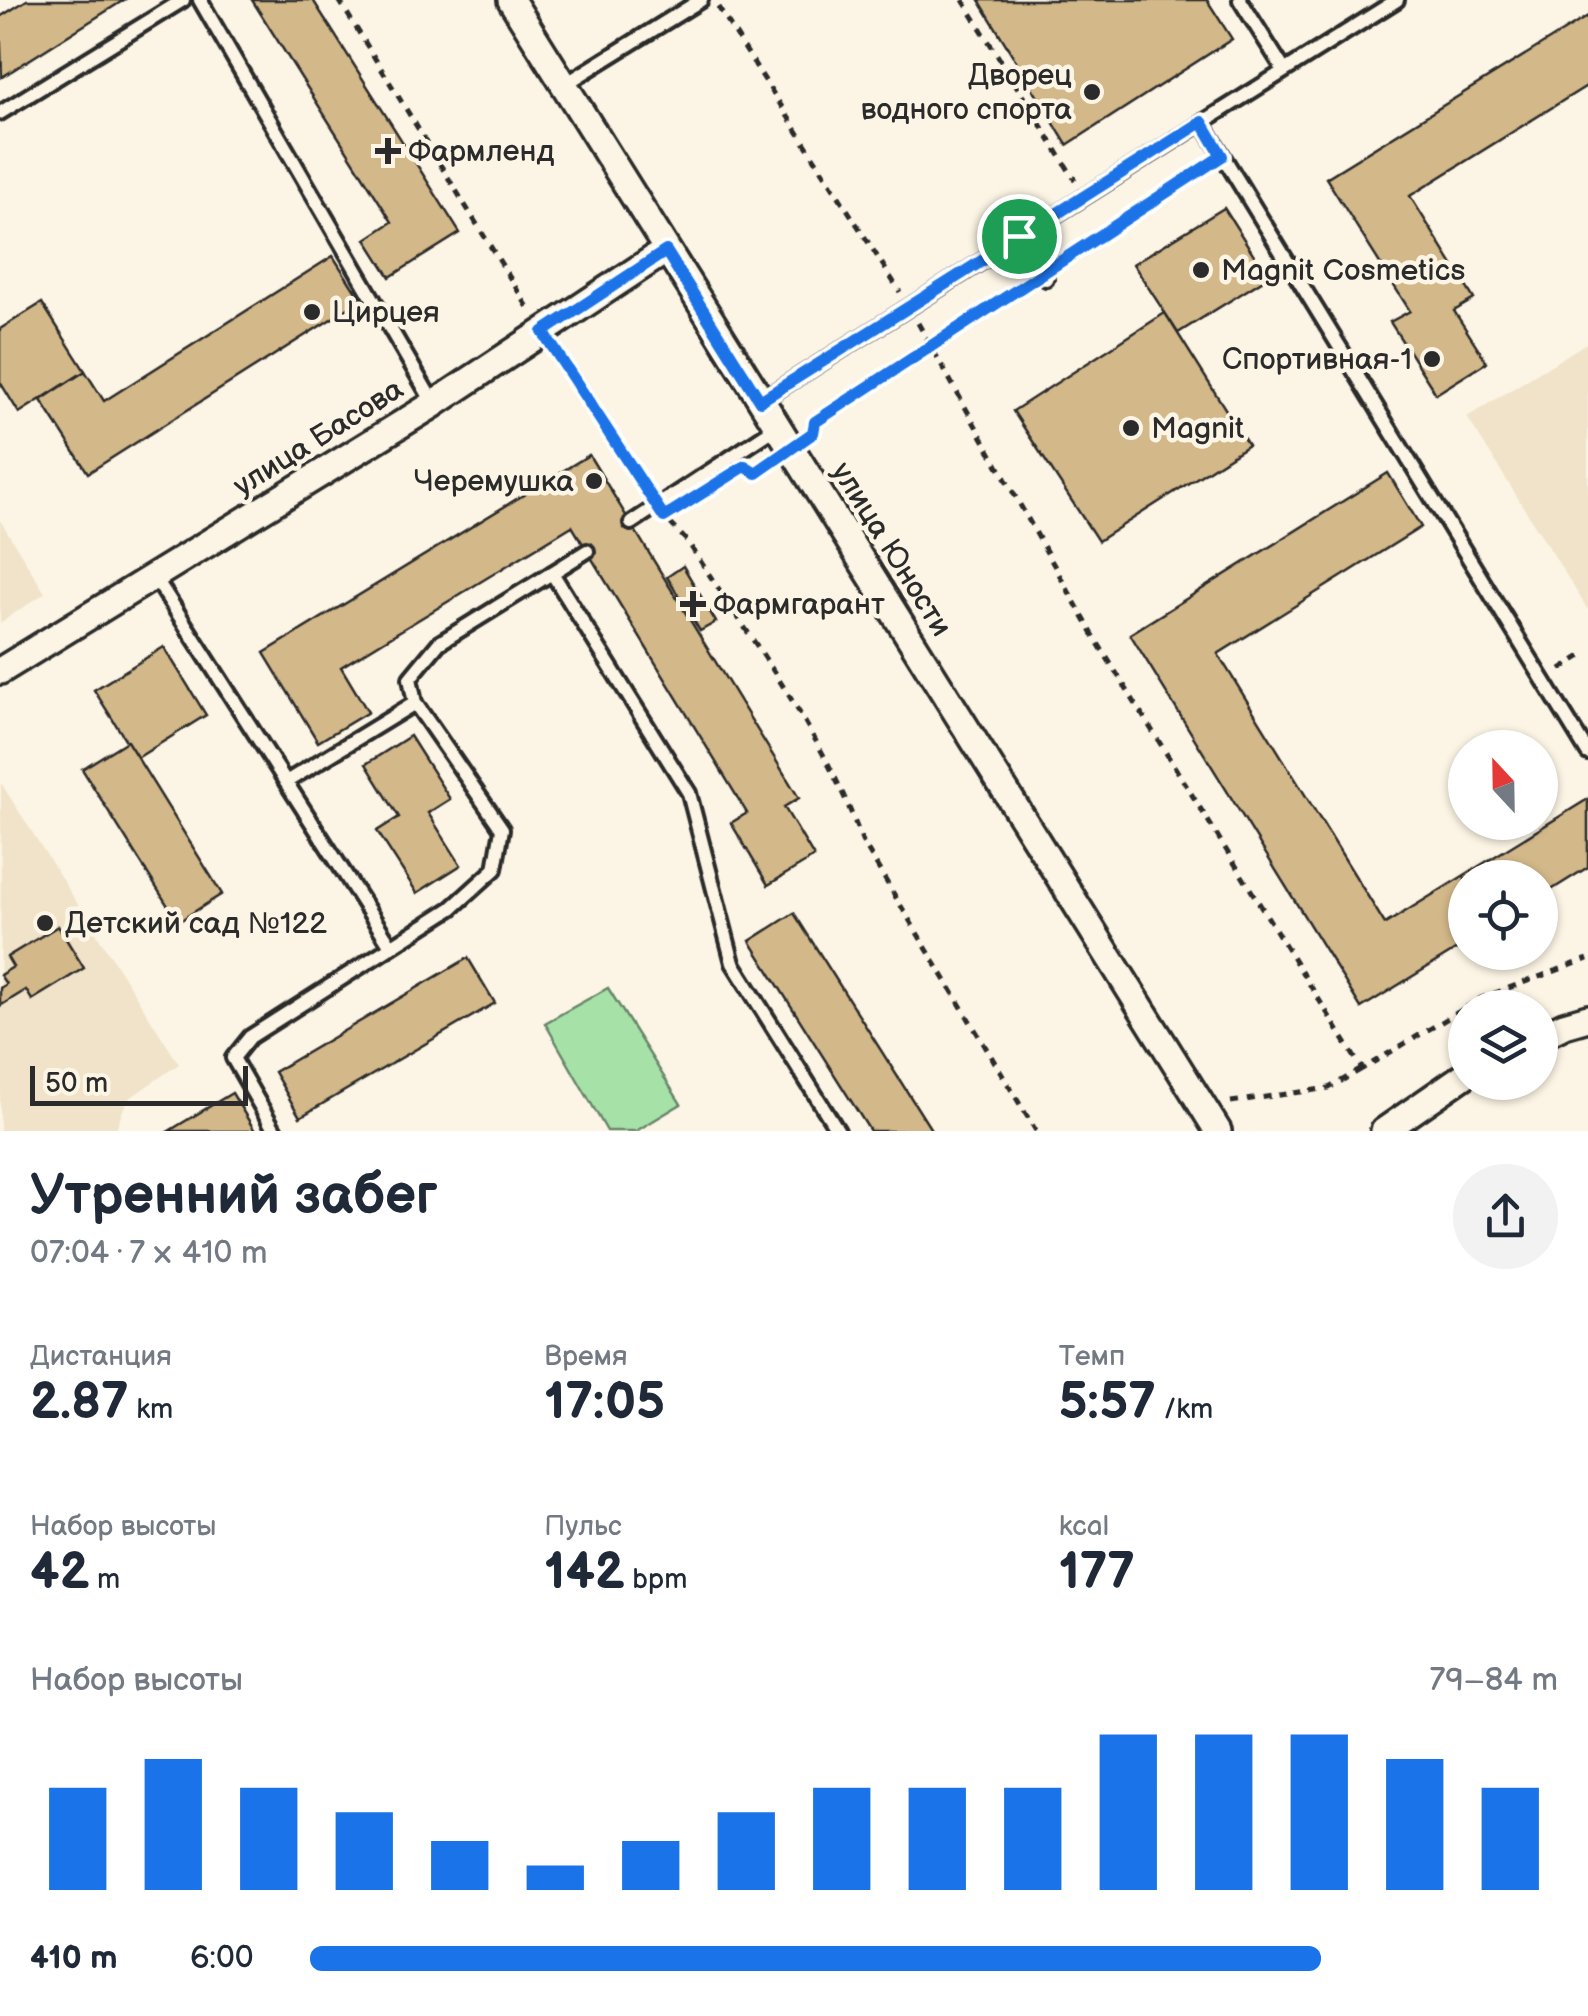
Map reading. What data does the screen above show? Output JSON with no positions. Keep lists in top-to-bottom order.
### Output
{
  "streets": {
    "street": ["улица Басова", "улица Юности"]
  },
  "crossings": [
    ["улица Басова", "улица Юности"]
  ],
  "places": {
    "other": [
      "Дворец водного спорта",
      "Magnit Cosmetics",
      "Цирцея",
      "Спортивная-1",
      "Magnit",
      "Черемушка",
      "Детский сад №122"
    ],
    "health": ["Фармленд", "Фармгарант"]
  },
  "scale_bar": "50 m",
  "north": "top",
  "page": {
    "scale": "50 m",
    "heading": ["Утренний забег", "07:04 · 7 × 410 m"],
    "stats": [
      ["Дистанция", "2.87 km"],
      ["Время", "17:05"],
      ["Темп", "5:57 /km"],
      ["Набор высоты", "42 m"],
      ["Пульс", "142 bpm"],
      ["kcal", "177"]
    ],
    "chart": ["Набор высоты", "79–84 m"],
    "list": [
      {
        "name": "410 m",
        "note": "6:00"
      }
    ]
  }
}
